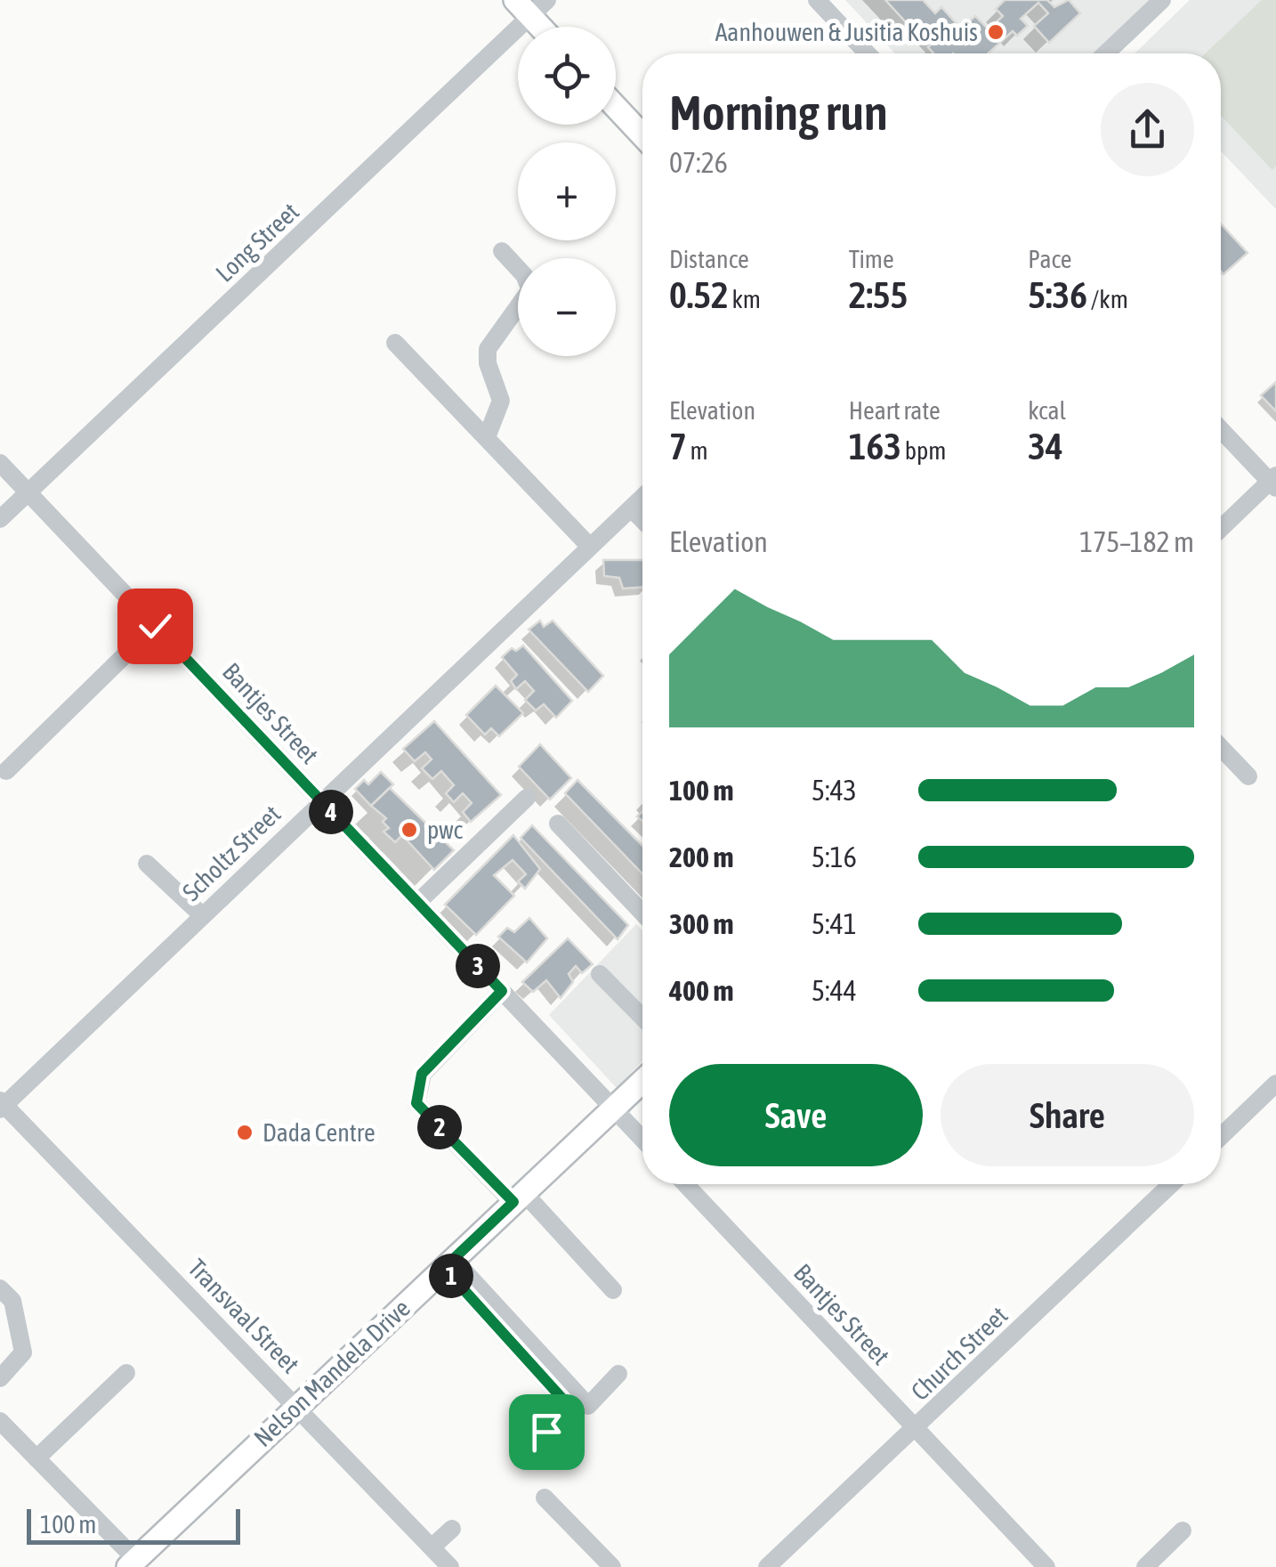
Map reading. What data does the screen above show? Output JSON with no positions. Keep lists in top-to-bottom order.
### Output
{
  "streets": {
    "main road": ["Nelson Mandela Drive"],
    "street": [
      "Long Street",
      "Bantjes Street",
      "Scholtz Street",
      "Transvaal Street",
      "Church Street"
    ]
  },
  "crossings": [
    ["Long Street", "Bantjes Street"],
    ["Bantjes Street", "Scholtz Street"],
    ["Bantjes Street", "Church Street"],
    ["Bantjes Street", "Nelson Mandela Drive"],
    ["Scholtz Street", "Transvaal Street"],
    ["Transvaal Street", "Nelson Mandela Drive"]
  ],
  "places": ["Aanhouwen & Jusitia Koshuis", "pwc", "Dada Centre"],
  "scale_bar": "100 m",
  "page": {
    "map_buttons": ["+", "−"],
    "heading": ["Morning run", "07:26"],
    "stats": [
      ["Distance", "0.52 km"],
      ["Time", "2:55"],
      ["Pace", "5:36 /km"],
      ["Elevation", "7 m"],
      ["Heart rate", "163 bpm"],
      ["kcal", "34"]
    ],
    "chart": ["Elevation", "175–182 m"],
    "list": [
      {
        "name": "100 m",
        "note": "5:43"
      },
      {
        "name": "200 m",
        "note": "5:16"
      },
      {
        "name": "300 m",
        "note": "5:41"
      },
      {
        "name": "400 m",
        "note": "5:44"
      }
    ],
    "pins": [
      "4",
      "3",
      "2",
      "1"
    ],
    "buttons": ["Save", "Share"],
    "scale": "100 m"
  }
}
